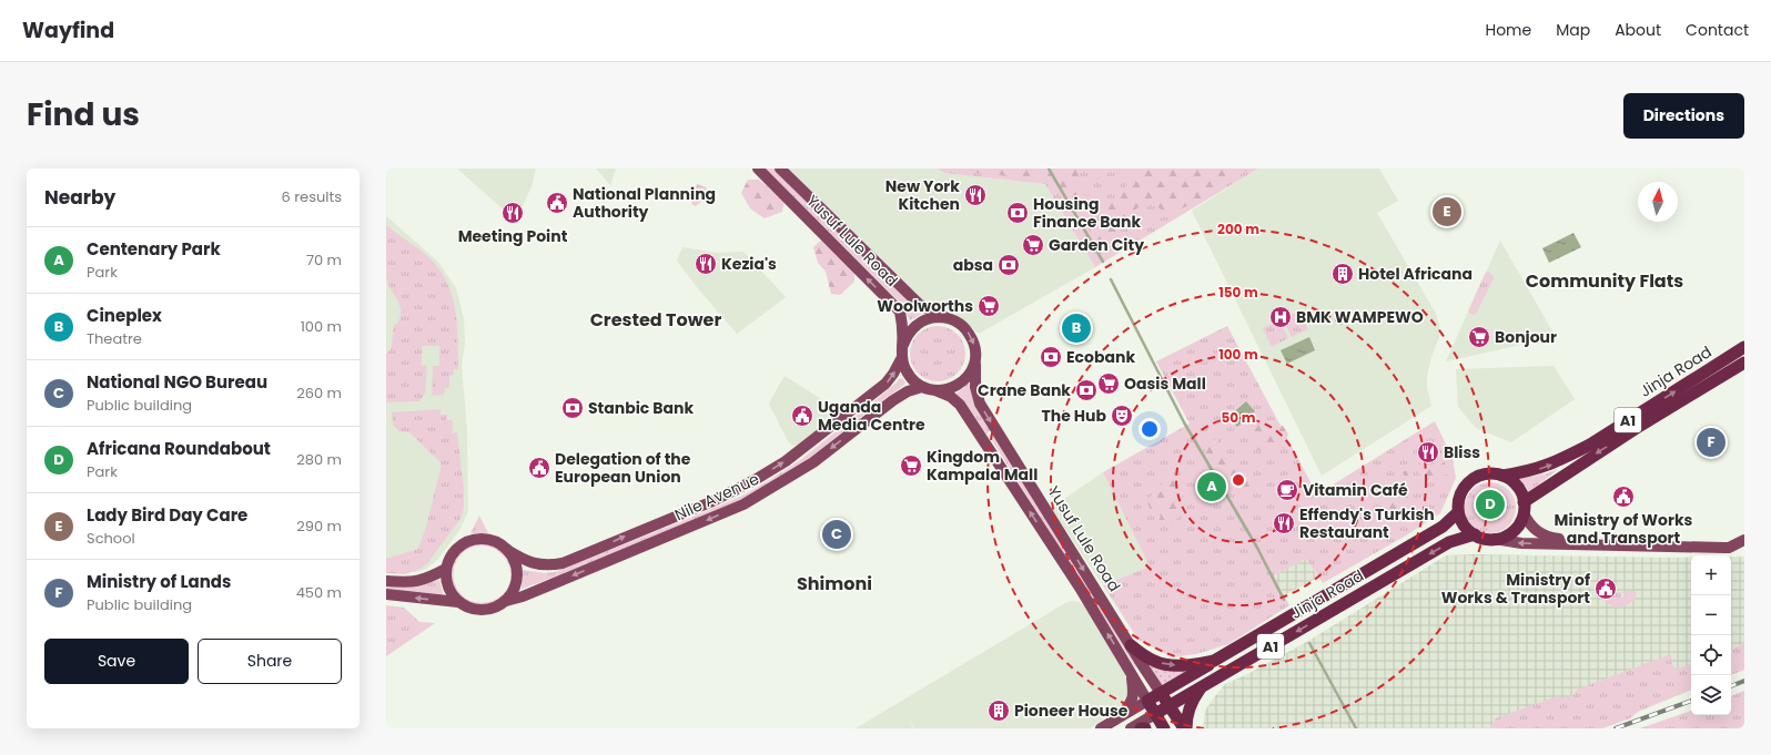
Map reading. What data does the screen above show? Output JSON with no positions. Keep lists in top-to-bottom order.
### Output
{
  "streets": {
    "highway": ["Yusuf Lule Road", "Jinja Road", "A1"],
    "main road": ["Nile Avenue"]
  },
  "crossings": [
    ["Yusuf Lule Road", "Jinja Road"],
    ["Yusuf Lule Road", "A1"],
    ["Yusuf Lule Road", "Nile Avenue"],
    ["Jinja Road", "A1"]
  ],
  "districts": ["Community Flats", "Crested Tower", "Shimoni"],
  "places": {
    "restaurant": [
      "New York Kitchen",
      "Meeting Point",
      "Kezia's",
      "Bliss",
      "Effendy's Turkish Restaurant"
    ],
    "public building": [
      "National Planning Authority",
      "Uganda Media Centre",
      "Delegation of the European Union",
      "Ministry of Works and Transport",
      "Ministry of Works & Transport"
    ],
    "bank": [
      "Housing Finance Bank",
      "absa",
      "Ecobank",
      "Crane Bank",
      "Stanbic Bank"
    ],
    "supermarket": [
      "Garden City",
      "Woolworths",
      "Bonjour",
      "Oasis Mall",
      "Kingdom Kampala Mall"
    ],
    "building": ["Hotel Africana", "Pioneer House"],
    "hospital": ["BMK WAMPEWO"],
    "theatre": ["The Hub"],
    "cafe": ["Vitamin Café"]
  },
  "north": "top",
  "page": {
    "header": "Wayfind",
    "nav": [
      "Home",
      "Map",
      "About",
      "Contact"
    ],
    "title": "Find us",
    "buttons": [
      "Directions",
      ["Save", "Share"]
    ],
    "heading": ["Nearby", "6 results"],
    "pins": [
      "E",
      "B",
      "F",
      "A",
      "D",
      "C"
    ],
    "list": [
      {
        "mark": "A",
        "name": "Centenary Park",
        "note": "Park",
        "value": "70 m"
      },
      {
        "mark": "B",
        "name": "Cineplex",
        "note": "Theatre",
        "value": "100 m"
      },
      {
        "mark": "C",
        "name": "National NGO Bureau",
        "note": "Public building",
        "value": "260 m"
      },
      {
        "mark": "D",
        "name": "Africana Roundabout",
        "note": "Park",
        "value": "280 m"
      },
      {
        "mark": "E",
        "name": "Lady Bird Day Care",
        "note": "School",
        "value": "290 m"
      },
      {
        "mark": "F",
        "name": "Ministry of Lands",
        "note": "Public building",
        "value": "450 m"
      }
    ],
    "map_buttons": ["+", "−"]
  },
  "rings": [
    "200 m",
    "150 m",
    "100 m",
    "50 m"
  ]
}
